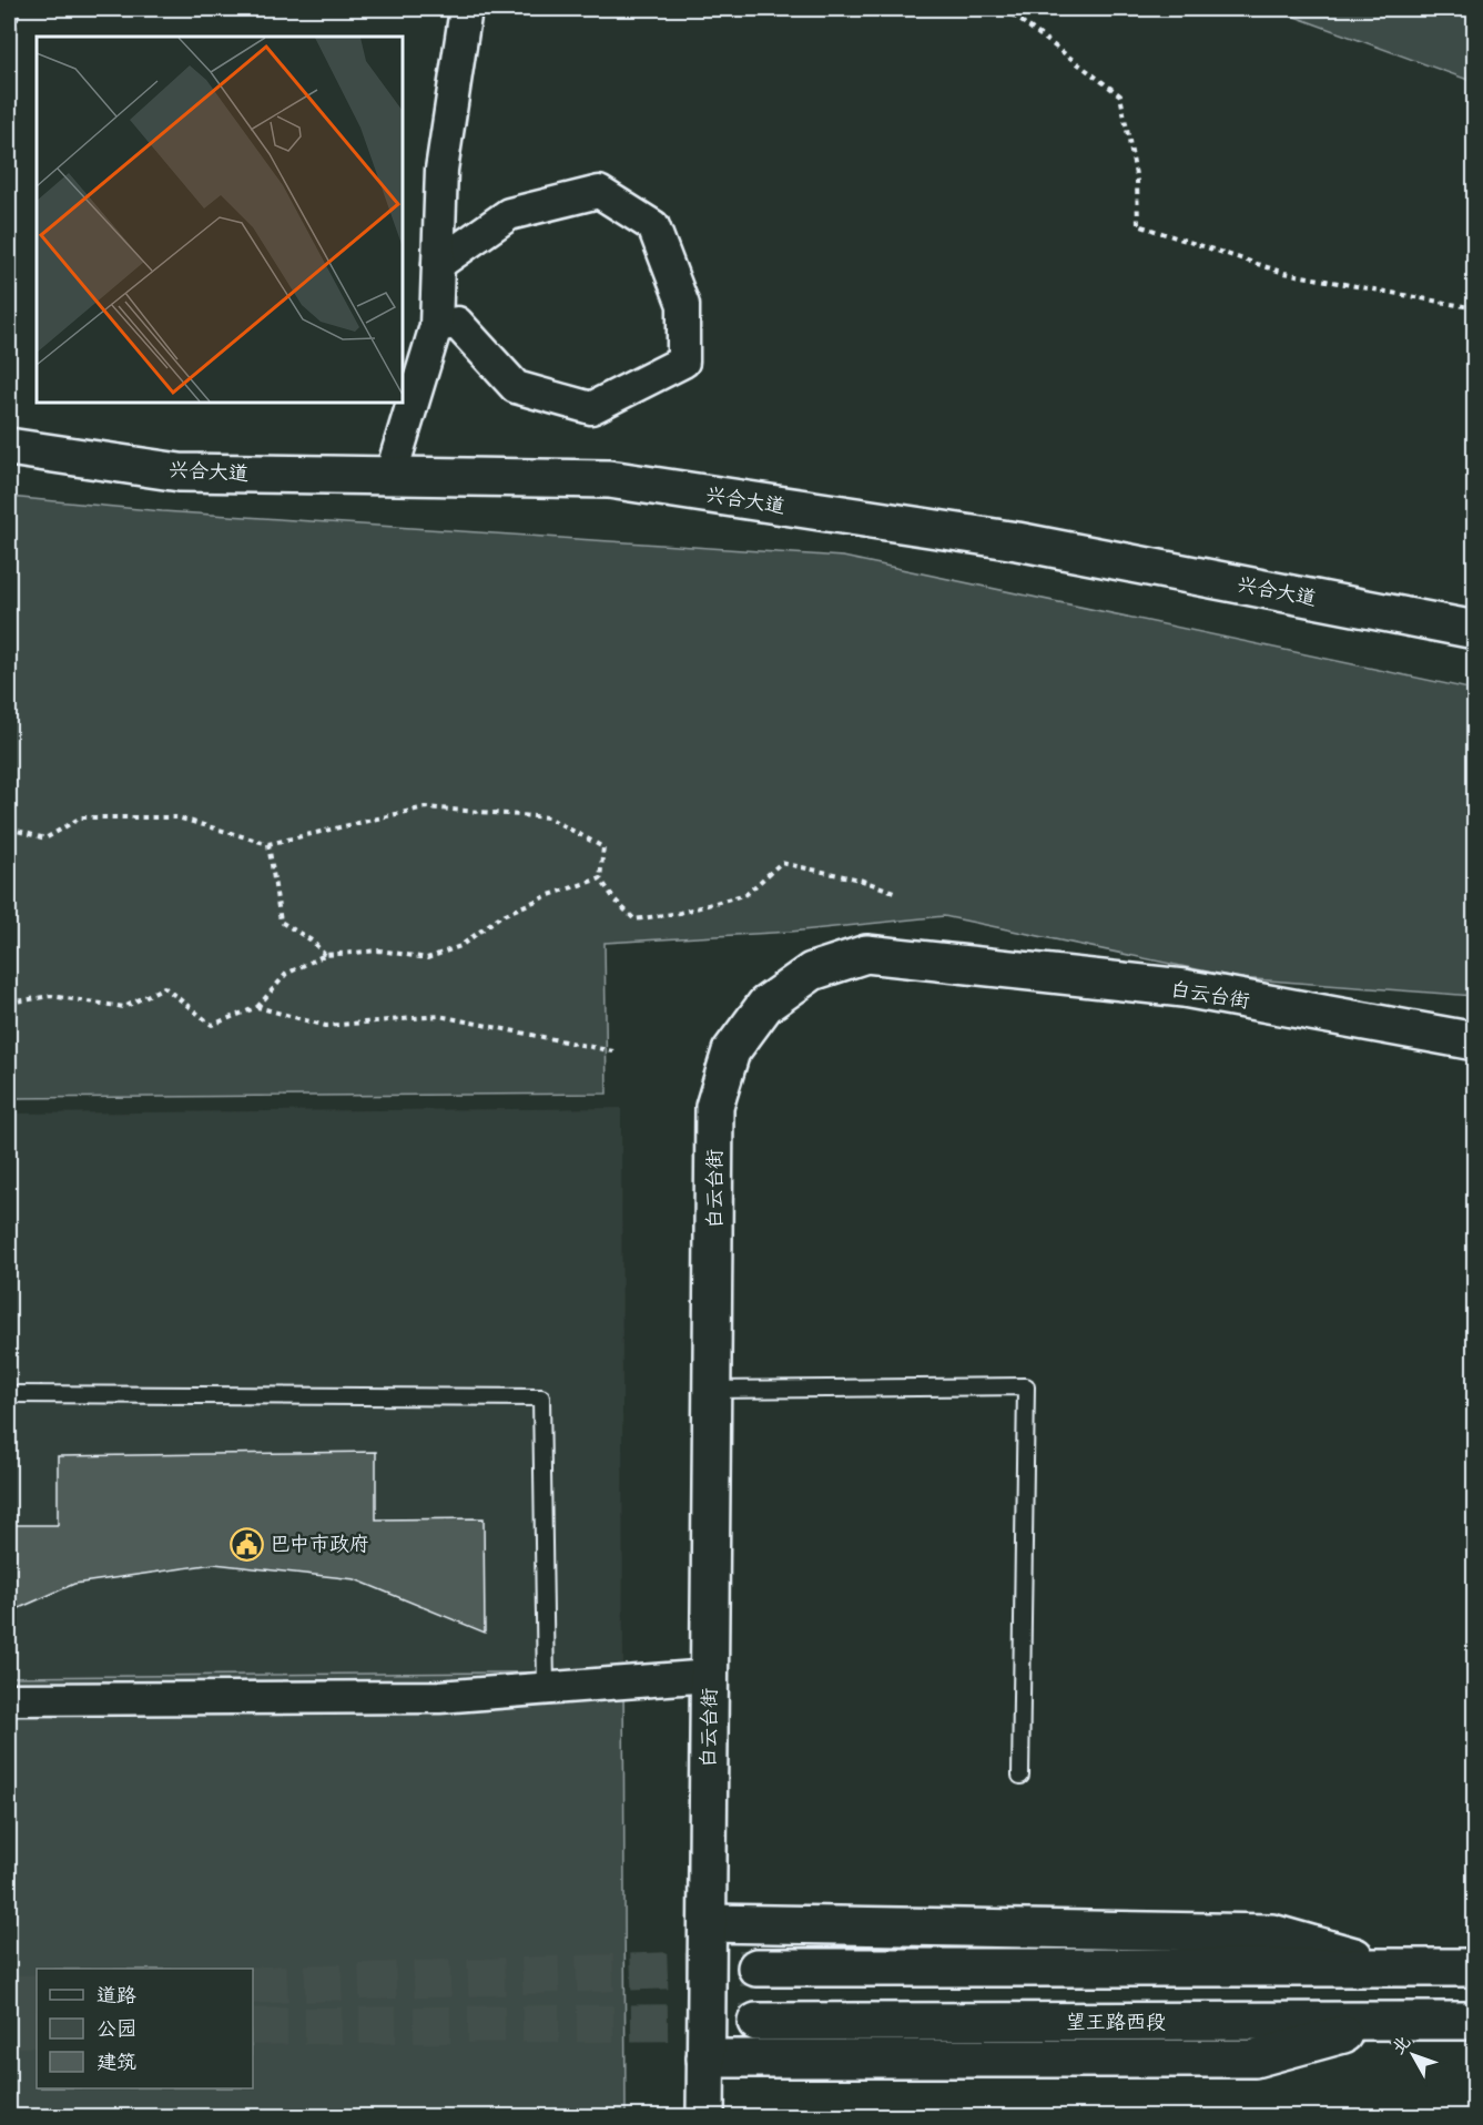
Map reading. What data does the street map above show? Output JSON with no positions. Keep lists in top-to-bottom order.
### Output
{
  "streets": {
    "main road": ["兴合大道", "白云台街", "望王路西段"]
  },
  "places": {
    "public building": ["巴中市政府"]
  },
  "legend": ["道路", "公园", "建筑"],
  "north": "top left"
}
